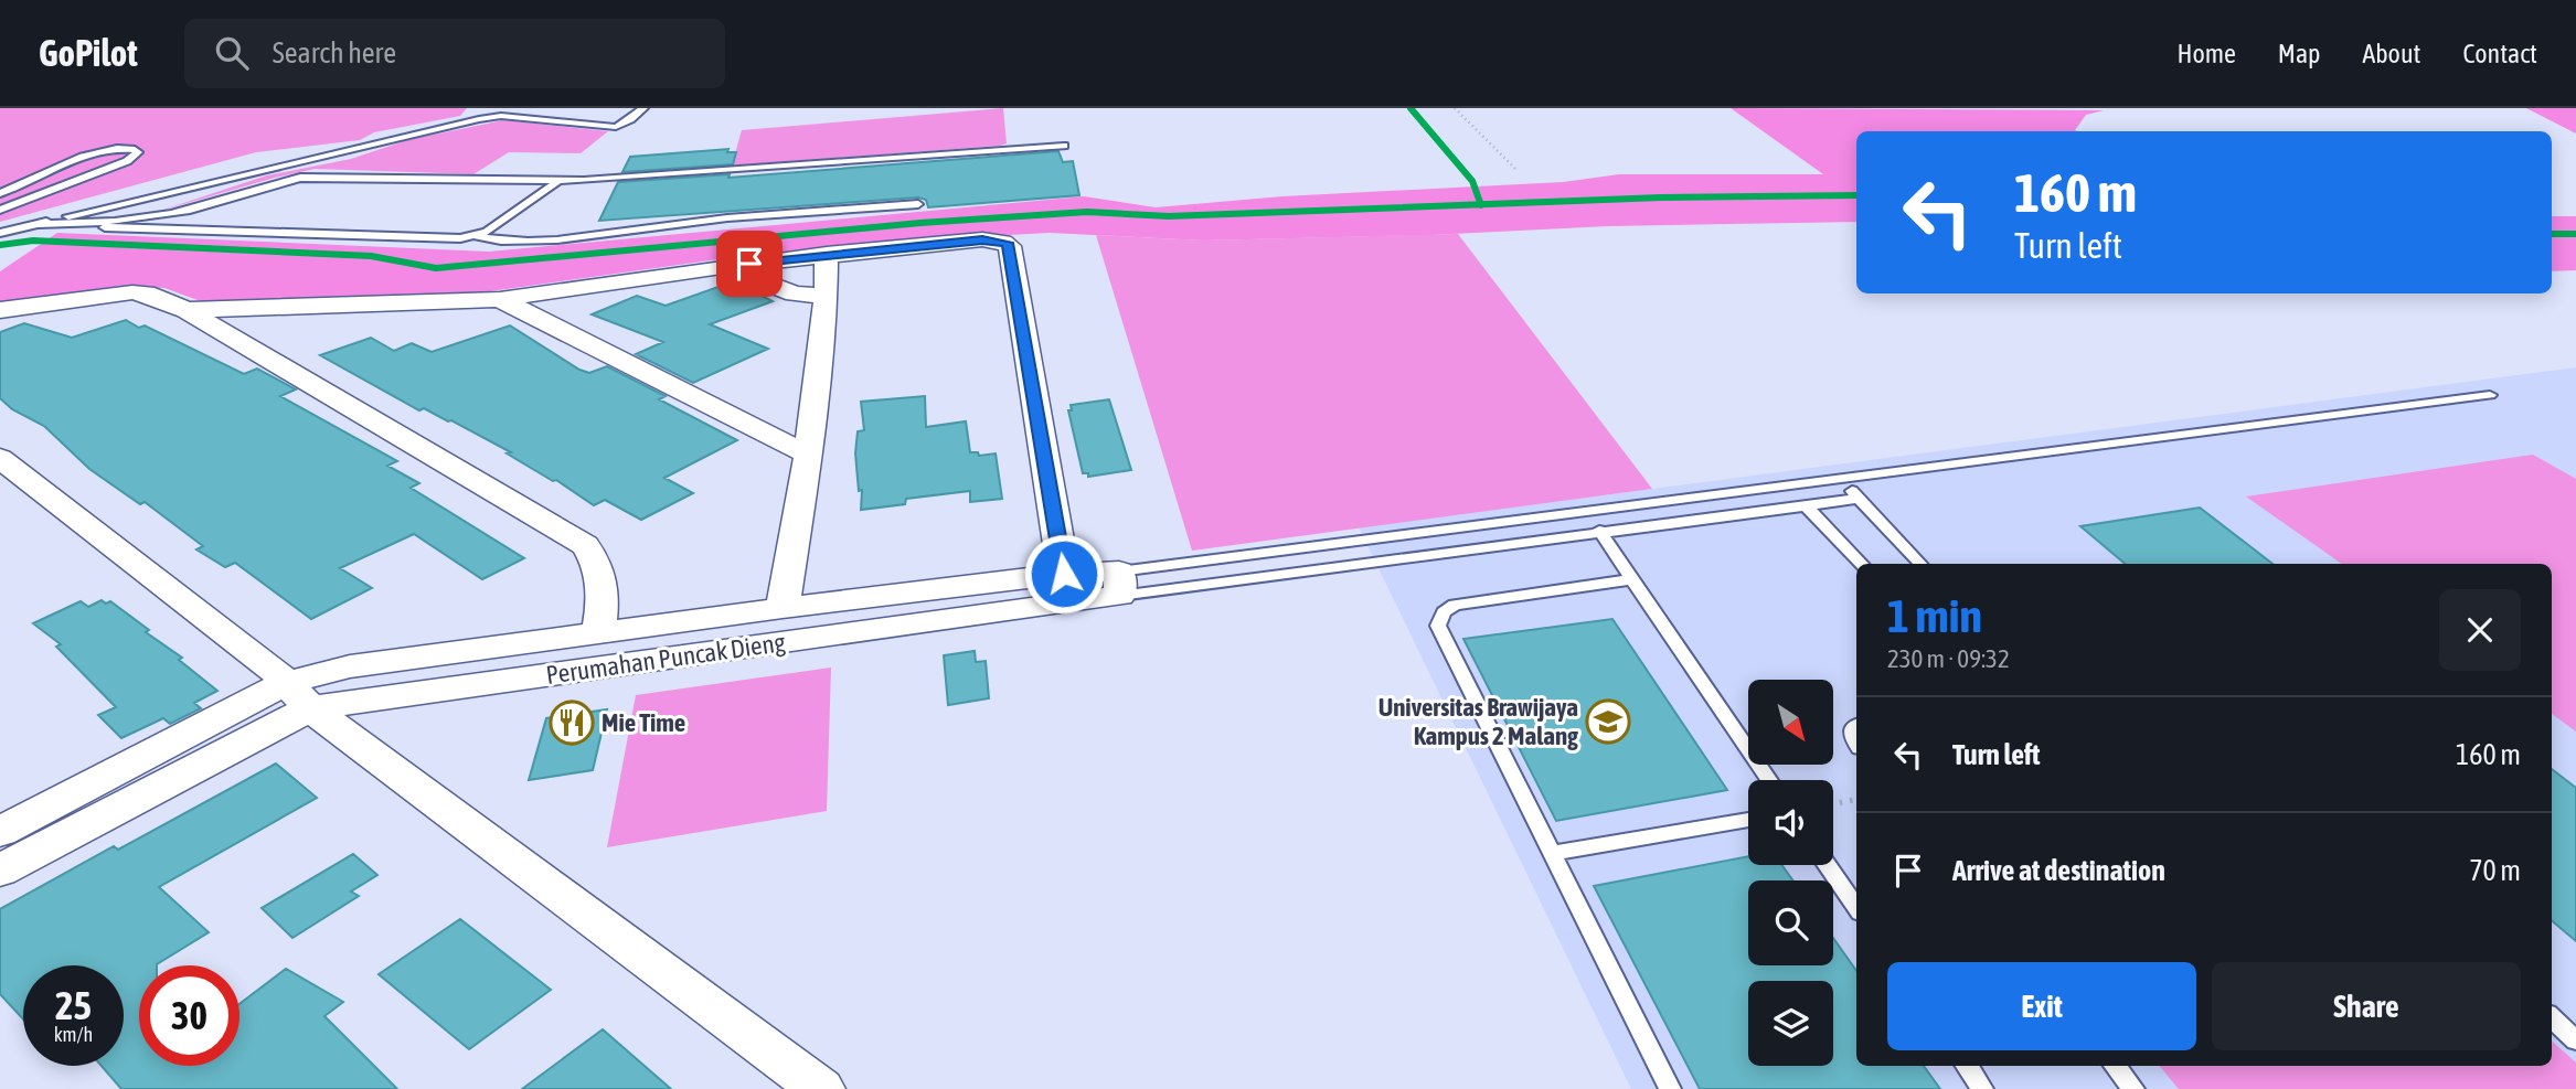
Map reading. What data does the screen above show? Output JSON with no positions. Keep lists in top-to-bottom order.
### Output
{
  "streets": {
    "street": ["Perumahan Puncak Dieng"]
  },
  "places": {
    "school or university": ["Universitas Brawijaya Kampus 2 Malang"],
    "restaurant": ["Mie Time"]
  },
  "north": "bottom right",
  "page": {
    "header": "GoPilot",
    "search": "Search here",
    "nav": [
      "Home",
      "Map",
      "About",
      "Contact"
    ],
    "turn": ["160 m", "Turn left"],
    "heading": ["1 min", "230 m · 09:32"],
    "list": [
      {
        "name": "Turn left",
        "value": "160 m"
      },
      {
        "name": "Arrive at destination",
        "value": "70 m"
      }
    ],
    "buttons": ["Exit", "Share"],
    "speed": "25 km/h",
    "limit": "30"
  }
}
